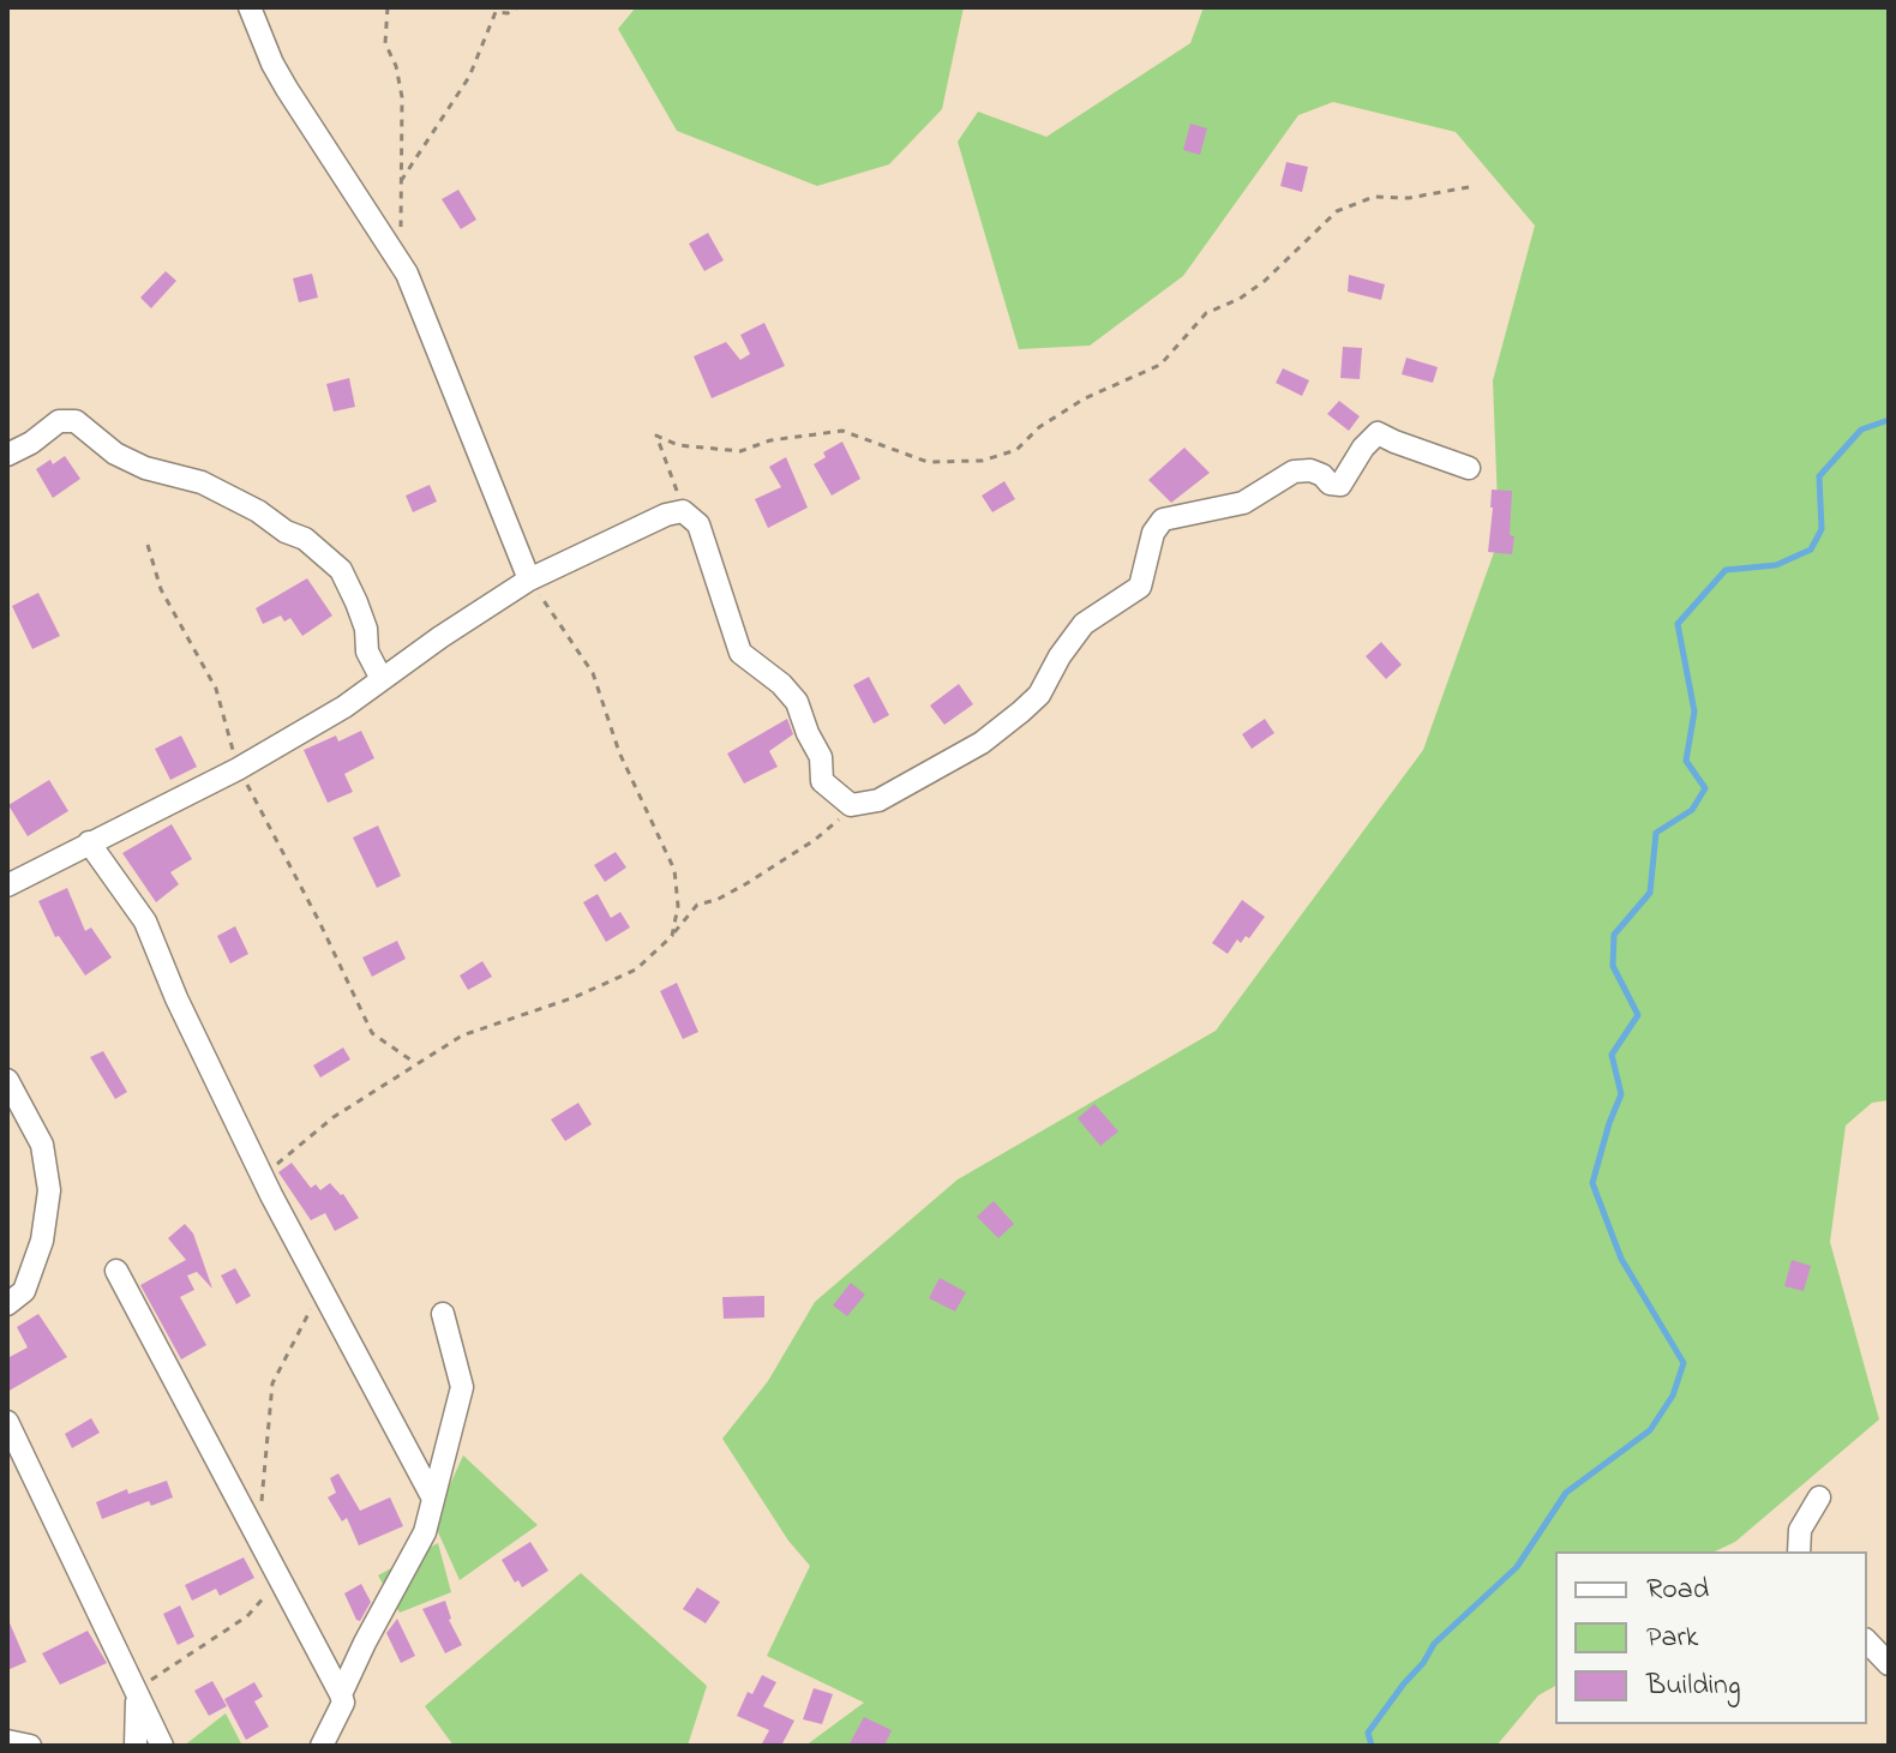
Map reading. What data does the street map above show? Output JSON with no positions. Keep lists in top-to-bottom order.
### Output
{
  "legend": ["Road", "Park", "Building"]
}
